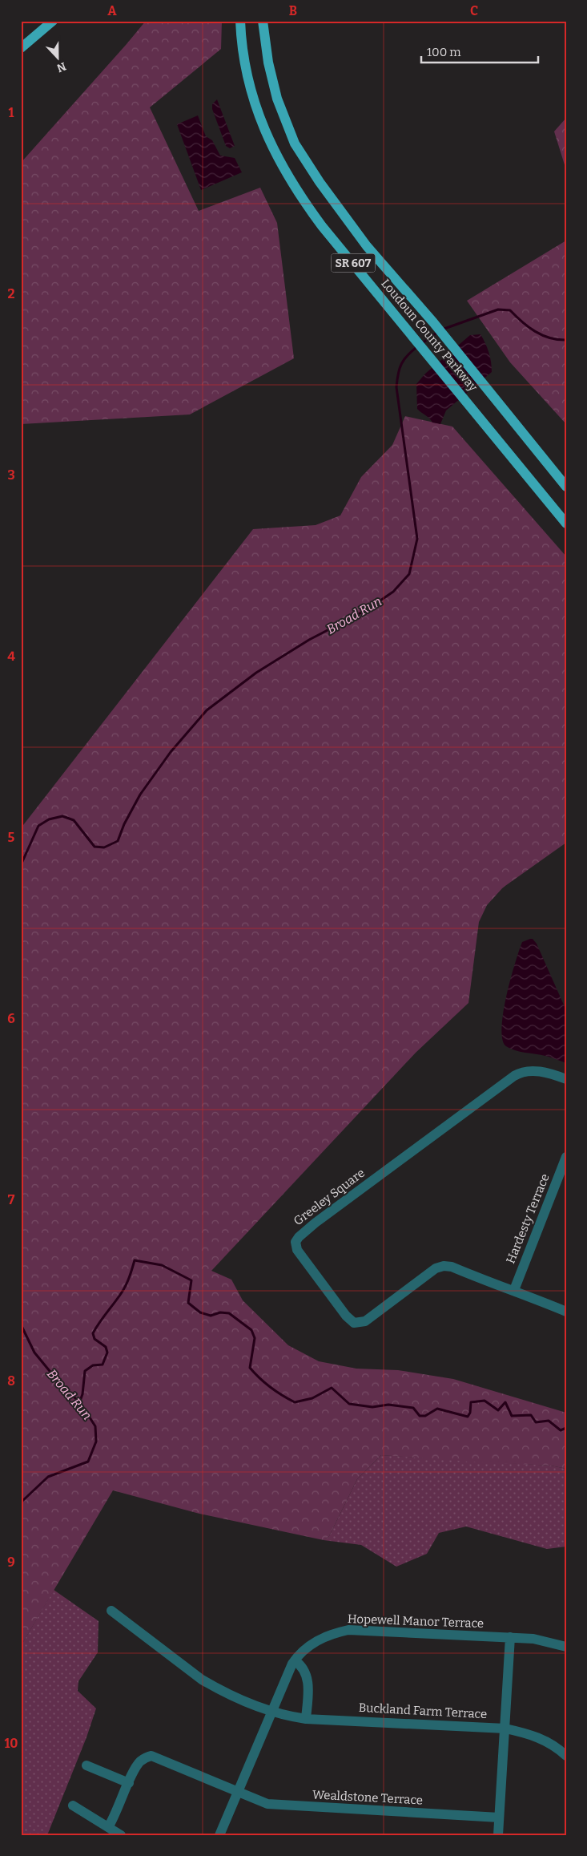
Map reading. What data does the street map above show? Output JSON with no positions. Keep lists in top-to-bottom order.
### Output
{
  "streets": {
    "main road": ["SR 607", "Loudoun County Parkway"],
    "street": [
      "Greeley Square",
      "Hardesty Terrace",
      "Hopewell Manor Terrace",
      "Buckland Farm Terrace",
      "Wealdstone Terrace"
    ]
  },
  "crossings": [
    ["Greeley Square", "Hardesty Terrace"],
    ["Hopewell Manor Terrace", "Buckland Farm Terrace"],
    ["Hopewell Manor Terrace", "Wealdstone Terrace"]
  ],
  "water": ["Broad Run"],
  "scale_bar": "100 m",
  "north": "bottom",
  "grid": {
    "columns": ["A", "B", "C"],
    "rows": [
      "1",
      "2",
      "3",
      "4",
      "5",
      "6",
      "7",
      "8",
      "9",
      "10"
    ]
  }
}
